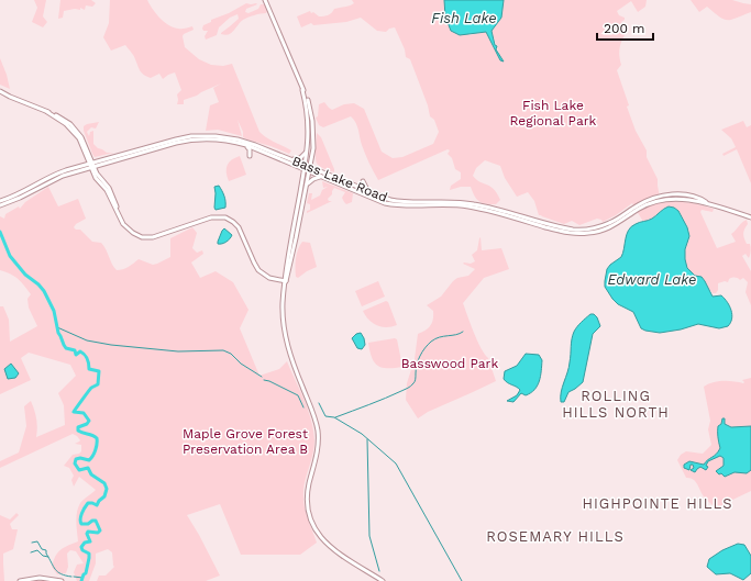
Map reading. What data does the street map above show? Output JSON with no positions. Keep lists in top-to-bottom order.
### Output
{
  "streets": {
    "main road": ["Bass Lake Road"]
  },
  "districts": ["ROLLING HILLS NORTH", "HIGHPOINTE HILLS", "ROSEMARY HILLS"],
  "water": ["Fish Lake", "Edward Lake"],
  "parks": ["Fish Lake Regional Park", "Basswood Park", "Maple Grove Forest Preservation Area B"],
  "scale_bar": "200 m"
}
